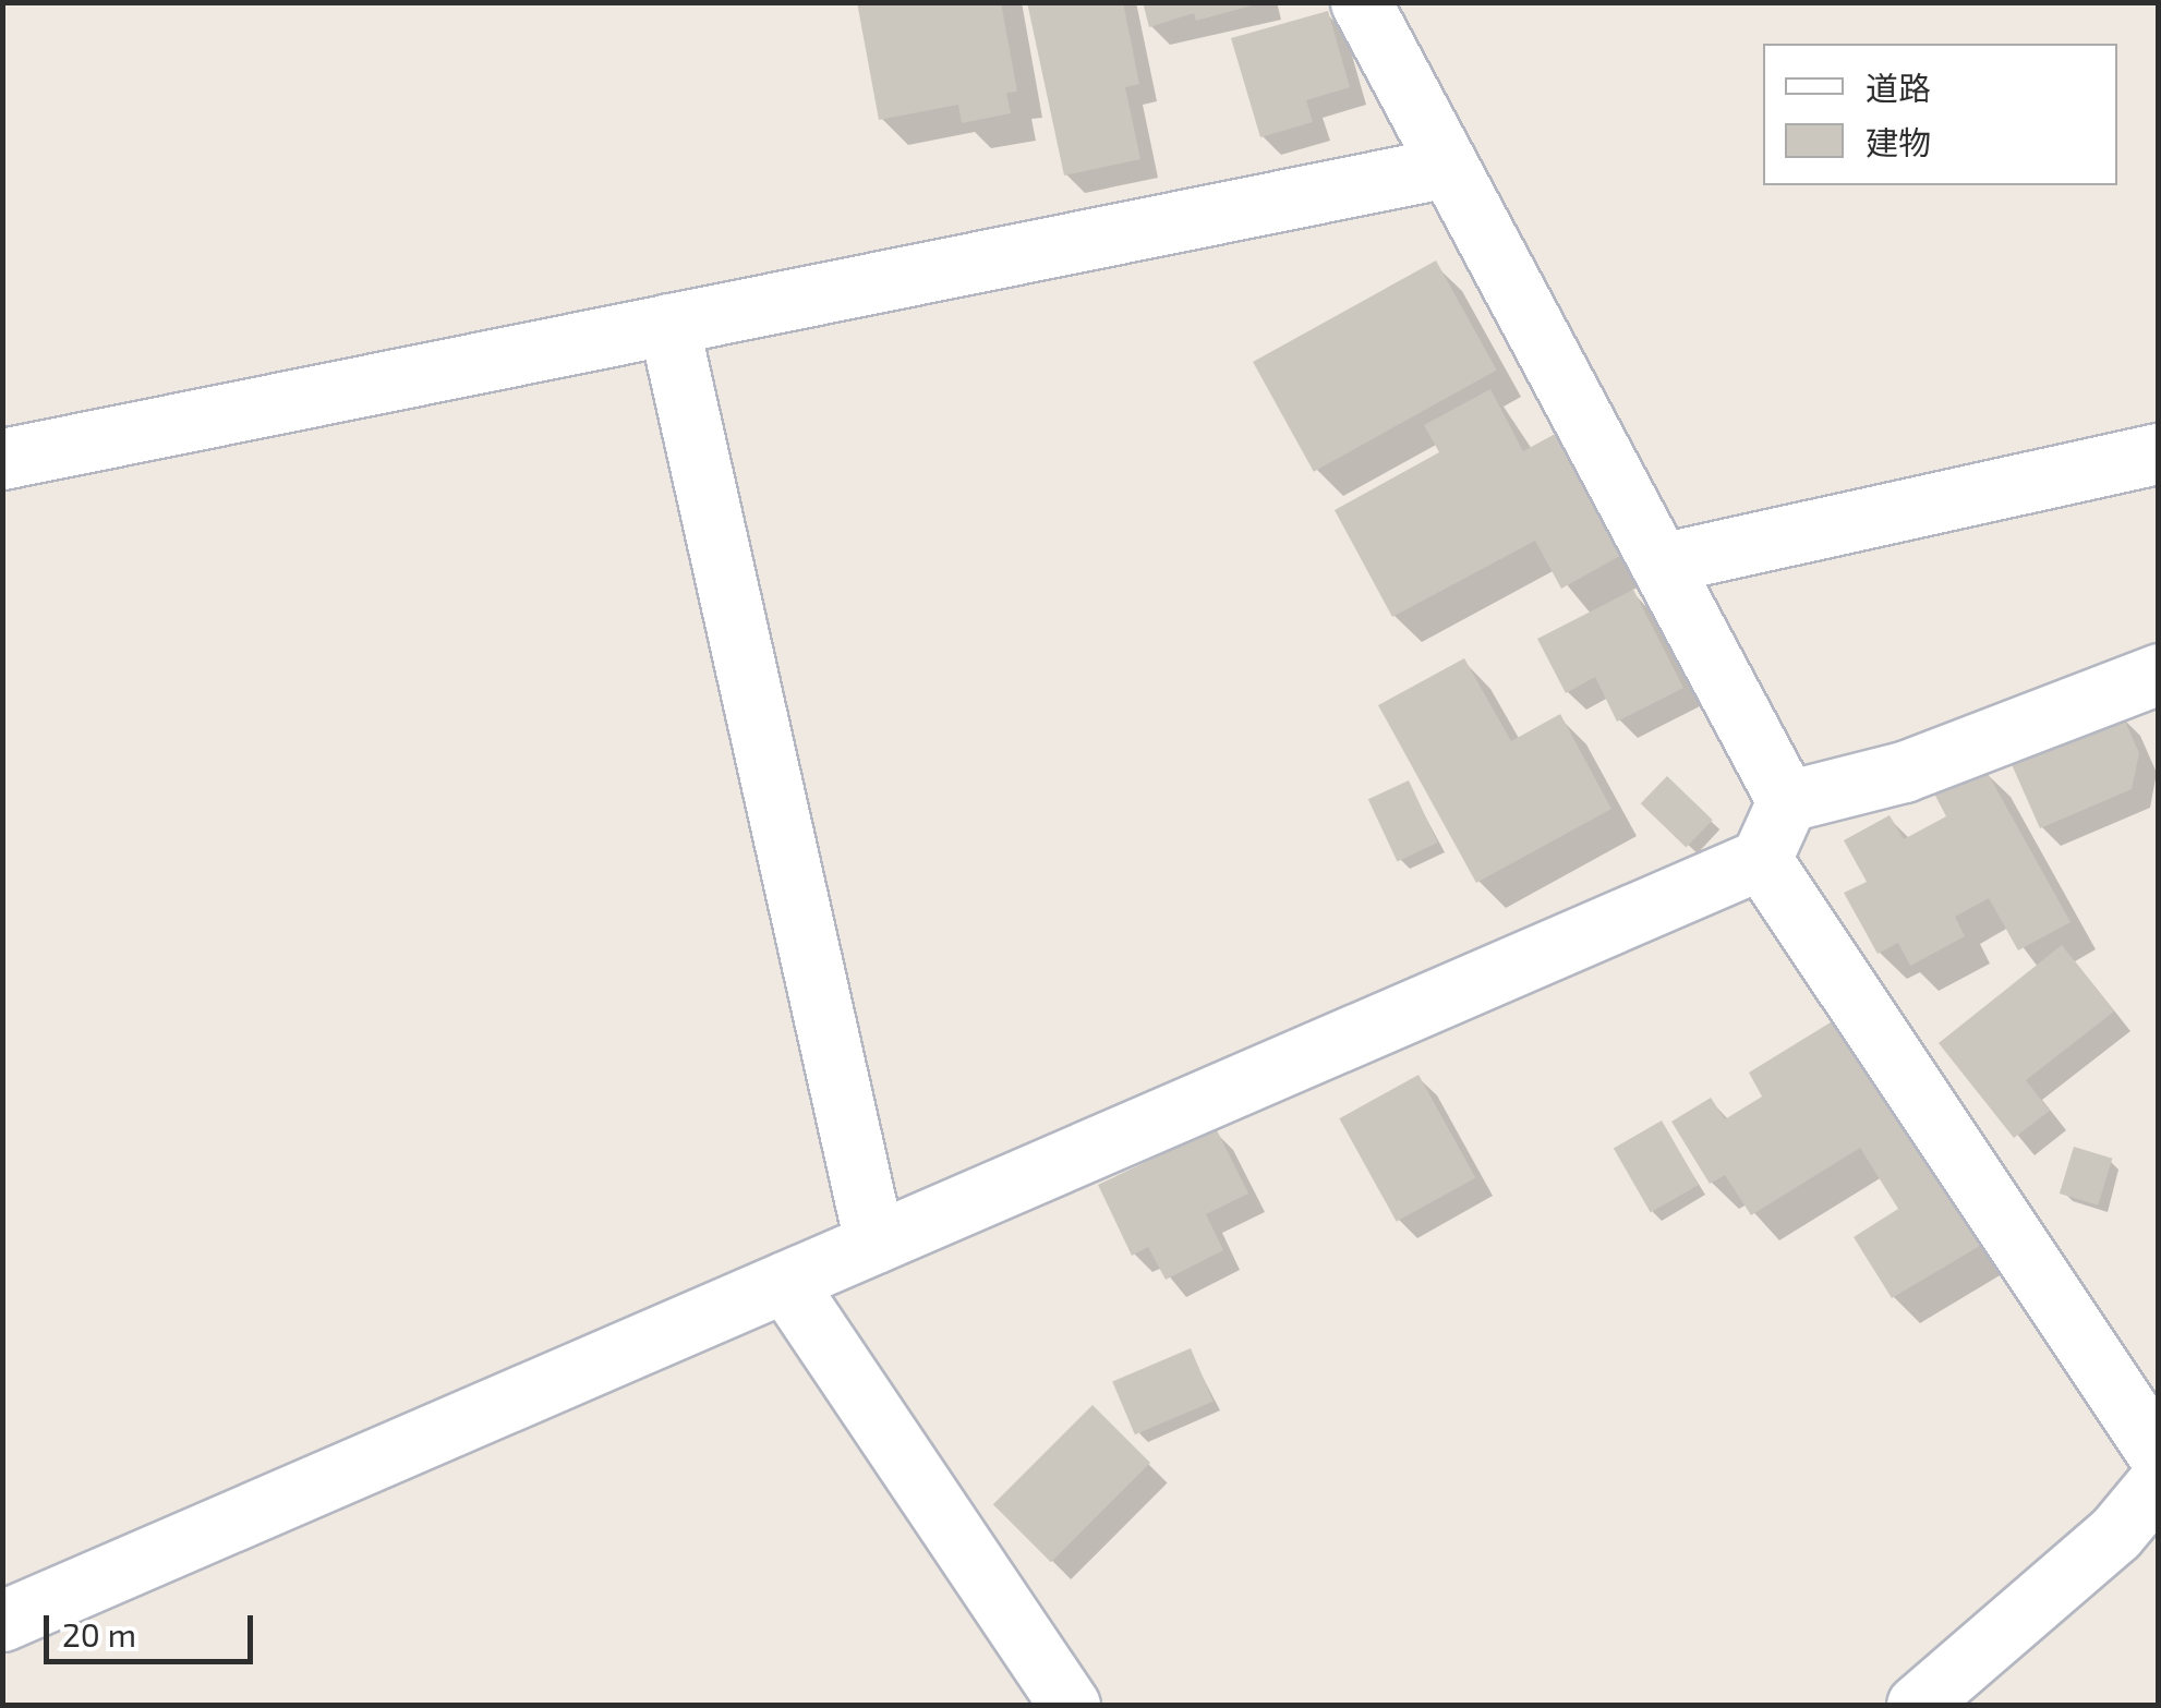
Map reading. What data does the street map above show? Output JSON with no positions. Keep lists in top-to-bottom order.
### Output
{
  "legend": ["道路", "建物"],
  "scale_bar": "20 m"
}
